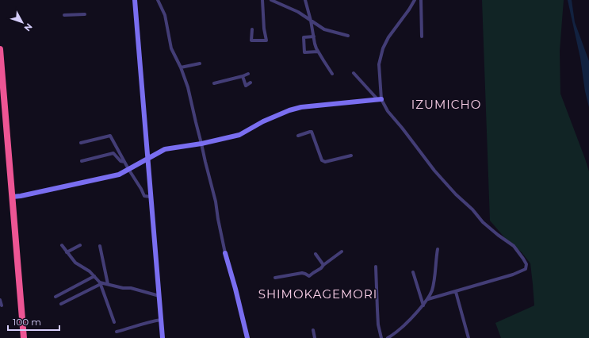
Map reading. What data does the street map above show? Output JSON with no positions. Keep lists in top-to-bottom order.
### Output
{
  "districts": ["IZUMICHO", "SHIMOKAGEMORI"],
  "scale_bar": "100 m",
  "north": "bottom right"
}
